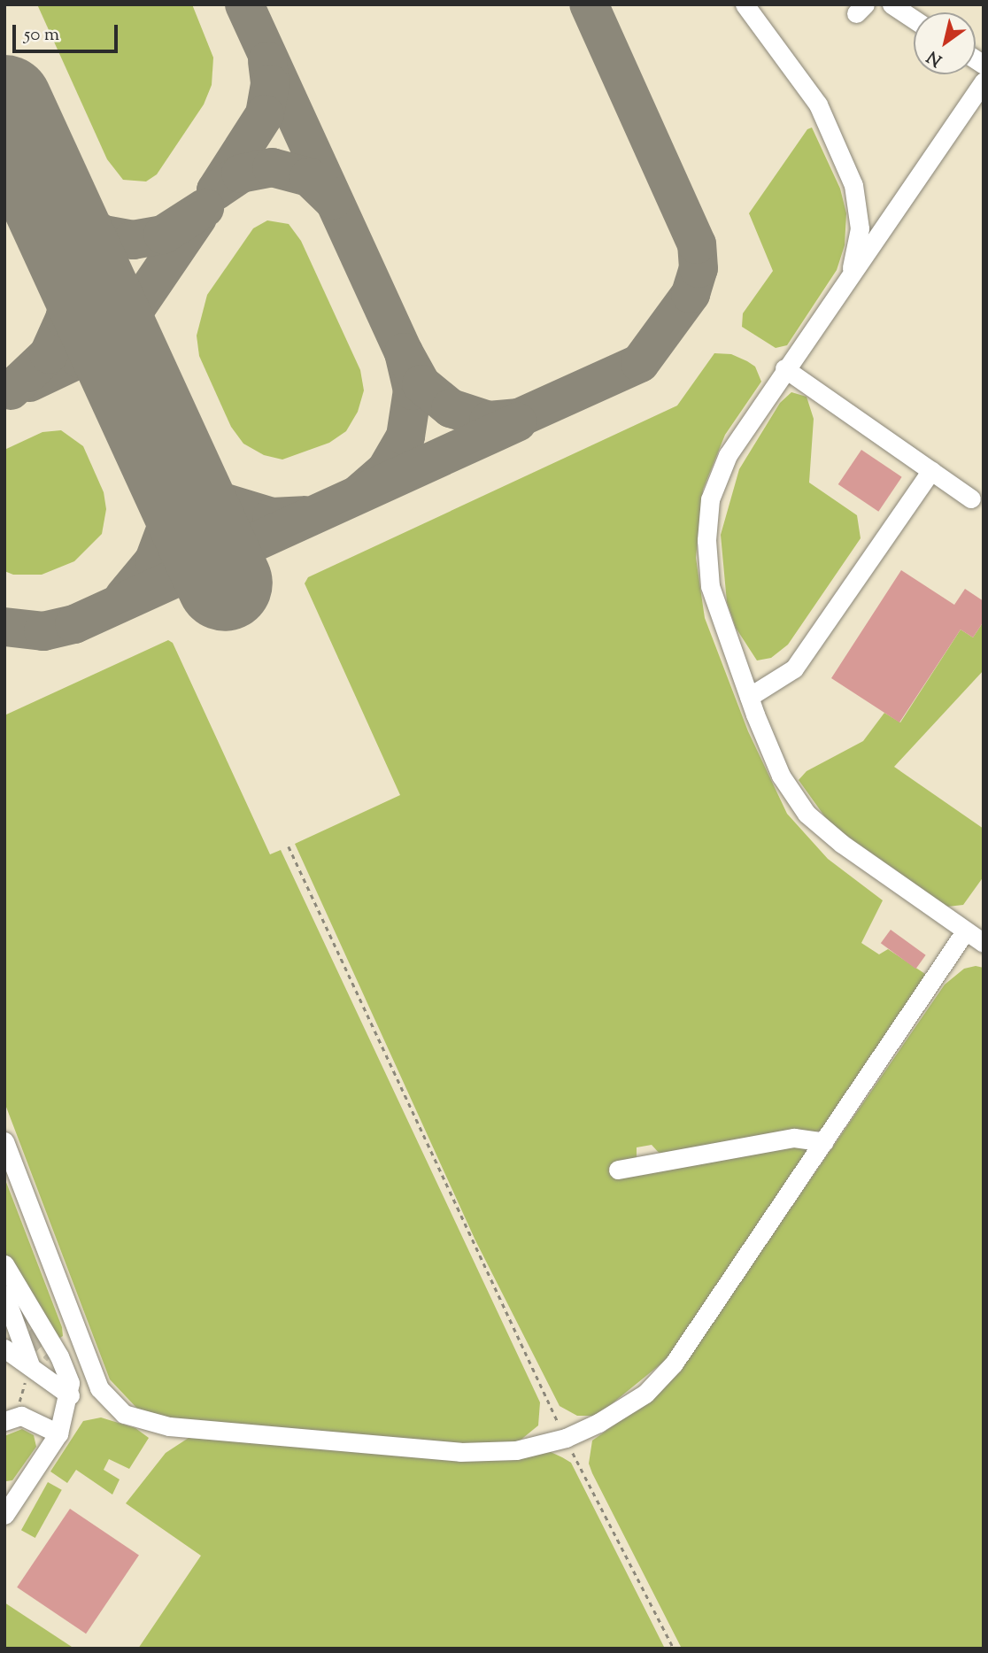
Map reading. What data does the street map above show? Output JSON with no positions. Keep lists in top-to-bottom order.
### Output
{
  "scale_bar": "50 m",
  "north": "bottom left"
}
